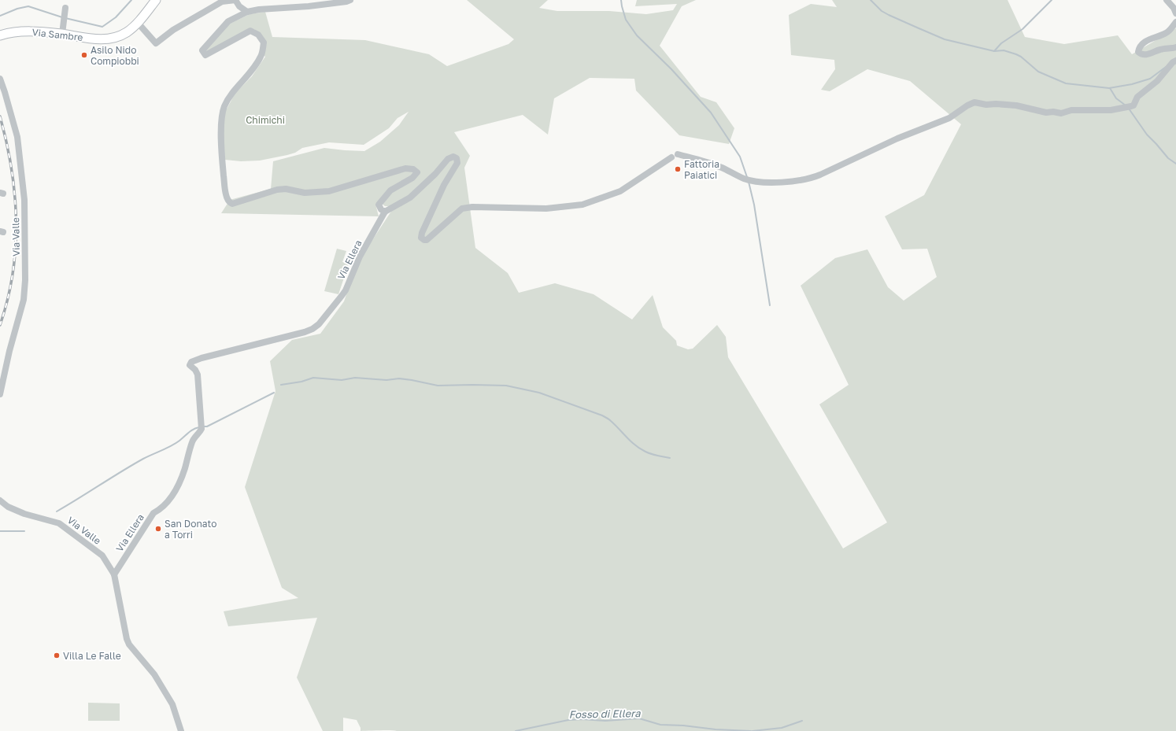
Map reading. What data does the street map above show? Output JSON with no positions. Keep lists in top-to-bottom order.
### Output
{
  "streets": {
    "street": ["Via Sambre", "Via Valle", "Via Ellera"]
  },
  "crossings": [
    ["Via Valle", "Via Ellera"]
  ],
  "water": ["Fosso di Ellera"],
  "parks": ["Chimichi"],
  "places": [
    "Asilo Nido Compiobbi",
    "Fattoria Paiatici",
    "San Donato a Torri",
    "Villa Le Falle"
  ]
}
